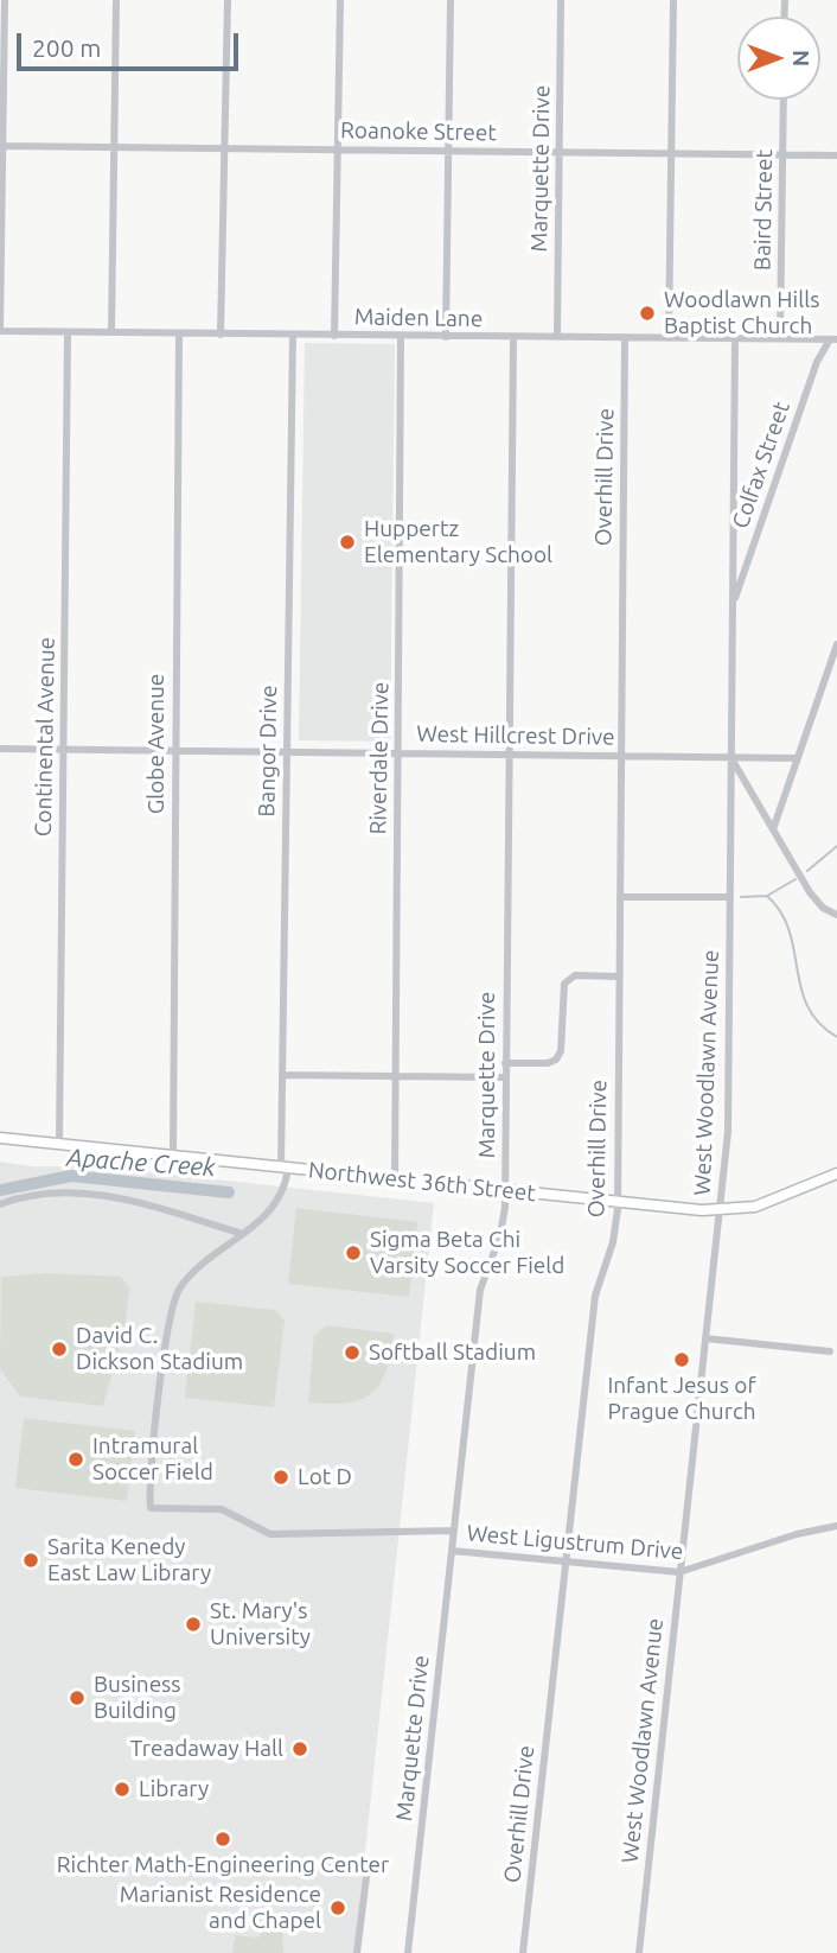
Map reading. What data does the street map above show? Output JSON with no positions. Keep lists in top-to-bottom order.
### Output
{
  "streets": {
    "main road": ["Northwest 36th Street"],
    "street": [
      "Roanoke Street",
      "Marquette Drive",
      "Baird Street",
      "Maiden Lane",
      "Colfax Street",
      "Overhill Drive",
      "West Hillcrest Drive",
      "Continental Avenue",
      "Globe Avenue",
      "Bangor Drive",
      "Riverdale Drive",
      "West Woodlawn Avenue",
      "West Ligustrum Drive"
    ]
  },
  "crossings": [
    ["Roanoke Street", "Marquette Drive"],
    ["Roanoke Street", "Baird Street"],
    ["Marquette Drive", "Maiden Lane"],
    ["Marquette Drive", "West Hillcrest Drive"],
    ["Marquette Drive", "Bangor Drive"],
    ["Marquette Drive", "Northwest 36th Street"],
    ["Marquette Drive", "West Ligustrum Drive"],
    ["Baird Street", "Maiden Lane"],
    ["Maiden Lane", "Colfax Street"],
    ["Maiden Lane", "Overhill Drive"],
    ["Maiden Lane", "Continental Avenue"],
    ["Maiden Lane", "Globe Avenue"],
    ["Maiden Lane", "Bangor Drive"],
    ["Maiden Lane", "Riverdale Drive"],
    ["Maiden Lane", "West Woodlawn Avenue"],
    ["Colfax Street", "West Woodlawn Avenue"],
    ["Overhill Drive", "West Hillcrest Drive"],
    ["Overhill Drive", "Northwest 36th Street"],
    ["Overhill Drive", "West Ligustrum Drive"],
    ["West Hillcrest Drive", "Continental Avenue"],
    ["West Hillcrest Drive", "Globe Avenue"],
    ["West Hillcrest Drive", "Bangor Drive"],
    ["West Hillcrest Drive", "Riverdale Drive"],
    ["West Hillcrest Drive", "West Woodlawn Avenue"],
    ["Continental Avenue", "Northwest 36th Street"],
    ["Globe Avenue", "Northwest 36th Street"],
    ["Bangor Drive", "Northwest 36th Street"],
    ["Riverdale Drive", "Northwest 36th Street"],
    ["West Woodlawn Avenue", "Northwest 36th Street"],
    ["West Woodlawn Avenue", "West Ligustrum Drive"]
  ],
  "water": ["Apache Creek"],
  "places": [
    "Woodlawn Hills Baptist Church",
    "Huppertz Elementary School",
    "Sigma Beta Chi Varsity Soccer Field",
    "David C. Dickson Stadium",
    "Softball Stadium",
    "Infant Jesus of Prague Church",
    "Intramural Soccer Field",
    "Lot D",
    "Sarita Kenedy East Law Library",
    "St. Mary's University",
    "Business Building",
    "Treadaway Hall",
    "Library",
    "Richter Math-Engineering Center",
    "Marianist Residence and Chapel"
  ],
  "scale_bar": "200 m",
  "north": "right"
}
